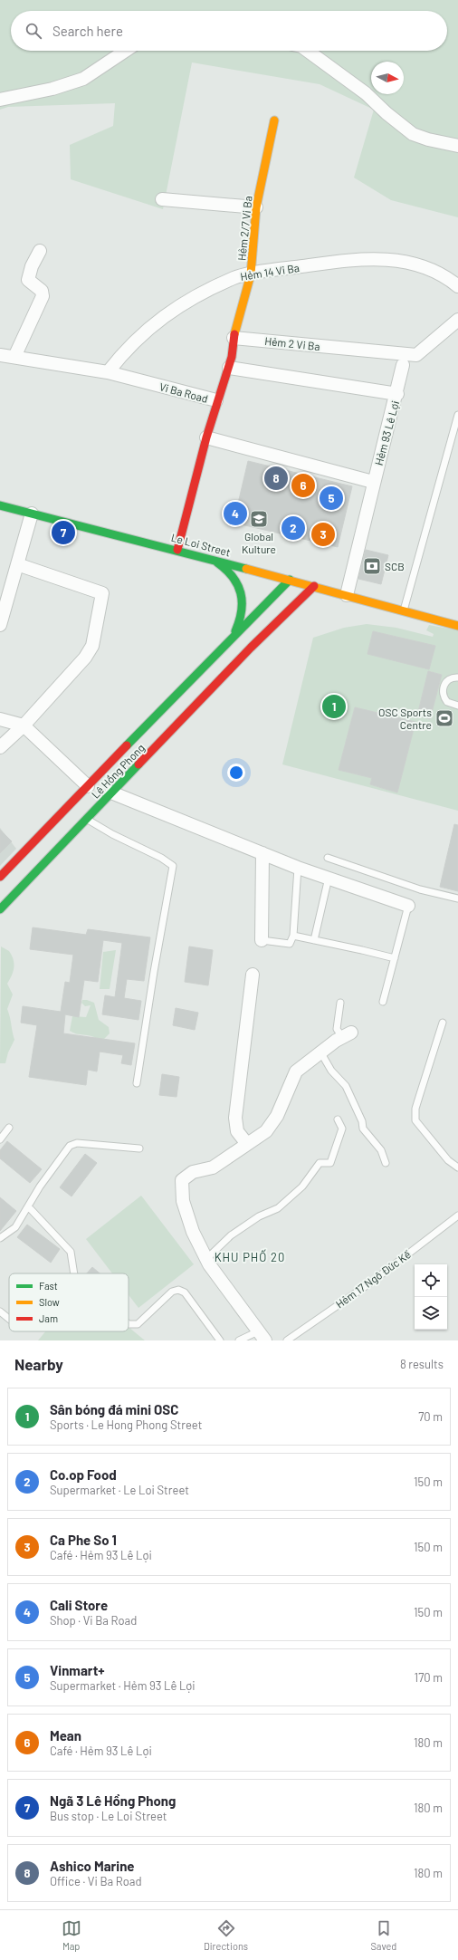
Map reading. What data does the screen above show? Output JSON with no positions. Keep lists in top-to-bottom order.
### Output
{
  "streets": {
    "main road": [
      "Hẻm 2/7 Vi Ba",
      "Vi Ba Road",
      "Le Loi Street",
      "Lê Hồng Phong"
    ],
    "street": ["Hẻm 14 Vi Ba", "Hẻm 2 Vi Ba", "Hẻm 93 Lê Lợi"],
    "lane": ["Hẻm 17 Ngô Đức Kế"]
  },
  "crossings": [
    ["Hẻm 2/7 Vi Ba", "Hẻm 14 Vi Ba"],
    ["Hẻm 2/7 Vi Ba", "Hẻm 2 Vi Ba"],
    ["Hẻm 14 Vi Ba", "Vi Ba Road"],
    ["Vi Ba Road", "Le Loi Street"],
    ["Hẻm 93 Lê Lợi", "Le Loi Street"]
  ],
  "districts": ["KHU PHỐ 20"],
  "places": {
    "school or university": ["Global Kulture"],
    "bank": ["SCB"],
    "sports": ["OSC Sports Centre"]
  },
  "legend": ["Fast", "Slow", "Jam"],
  "north": "right",
  "page": {
    "search": "Search here",
    "pins": [
      "8",
      "6",
      "5",
      "4",
      "2",
      "7",
      "3",
      "1"
    ],
    "heading": ["Nearby", "8 results"],
    "list": [
      {
        "mark": "1",
        "name": "Sân bóng đá mini OSC",
        "note": "Sports · Le Hong Phong Street",
        "value": "70 m"
      },
      {
        "mark": "2",
        "name": "Co.op Food",
        "note": "Supermarket · Le Loi Street",
        "value": "150 m"
      },
      {
        "mark": "3",
        "name": "Ca Phe So 1",
        "note": "Café · Hẻm 93 Lê Lợi",
        "value": "150 m"
      },
      {
        "mark": "4",
        "name": "Cali Store",
        "note": "Shop · Vi Ba Road",
        "value": "150 m"
      },
      {
        "mark": "5",
        "name": "Vinmart+",
        "note": "Supermarket · Hẻm 93 Lê Lợi",
        "value": "170 m"
      },
      {
        "mark": "6",
        "name": "Mean",
        "note": "Café · Hẻm 93 Lê Lợi",
        "value": "180 m"
      },
      {
        "mark": "7",
        "name": "Ngã 3 Lê Hồng Phong",
        "note": "Bus stop · Le Loi Street",
        "value": "180 m"
      },
      {
        "mark": "8",
        "name": "Ashico Marine",
        "note": "Office · Vi Ba Road",
        "value": "180 m"
      }
    ],
    "nav": ["Map", "Directions", "Saved"]
  }
}
